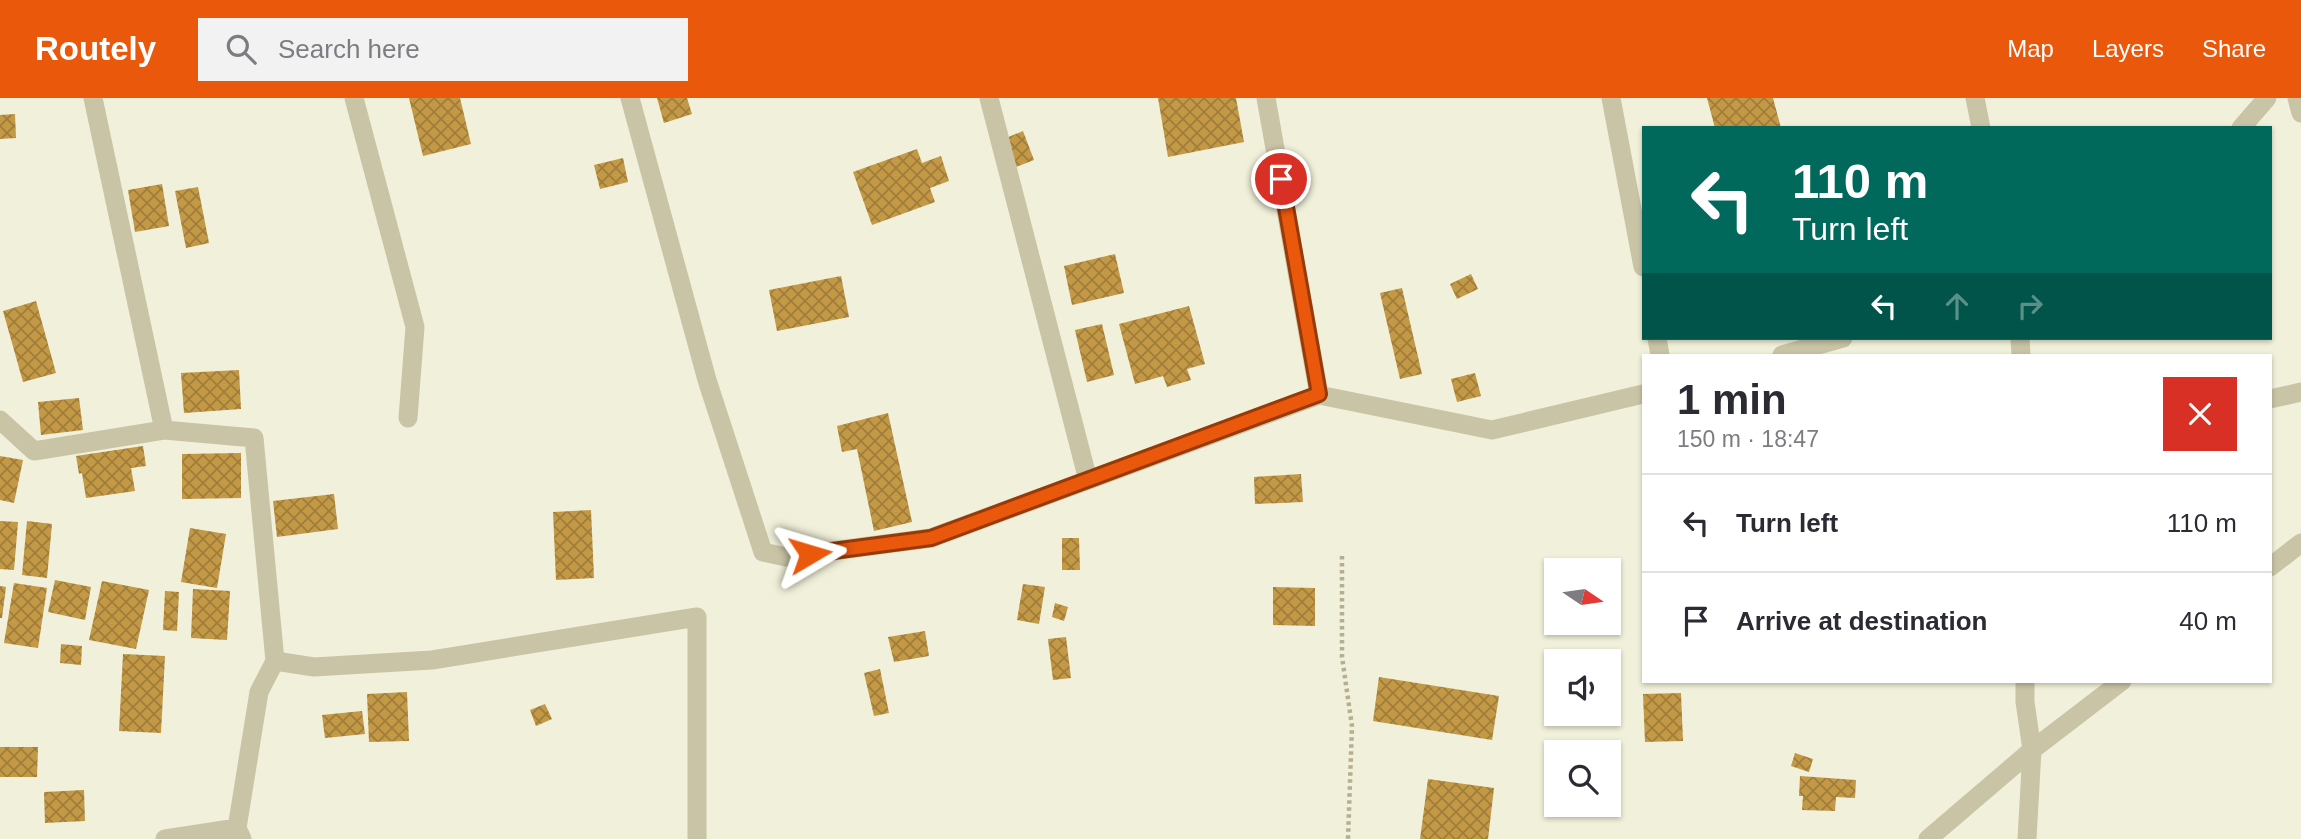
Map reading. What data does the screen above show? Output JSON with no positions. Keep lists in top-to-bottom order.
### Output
{
  "north": "right",
  "page": {
    "header": "Routely",
    "search": "Search here",
    "nav": ["Map", "Layers", "Share"],
    "turn": ["110 m", "Turn left"],
    "heading": ["1 min", "150 m · 18:47"],
    "list": [
      {
        "name": "Turn left",
        "value": "110 m"
      },
      {
        "name": "Arrive at destination",
        "value": "40 m"
      }
    ]
  }
}
